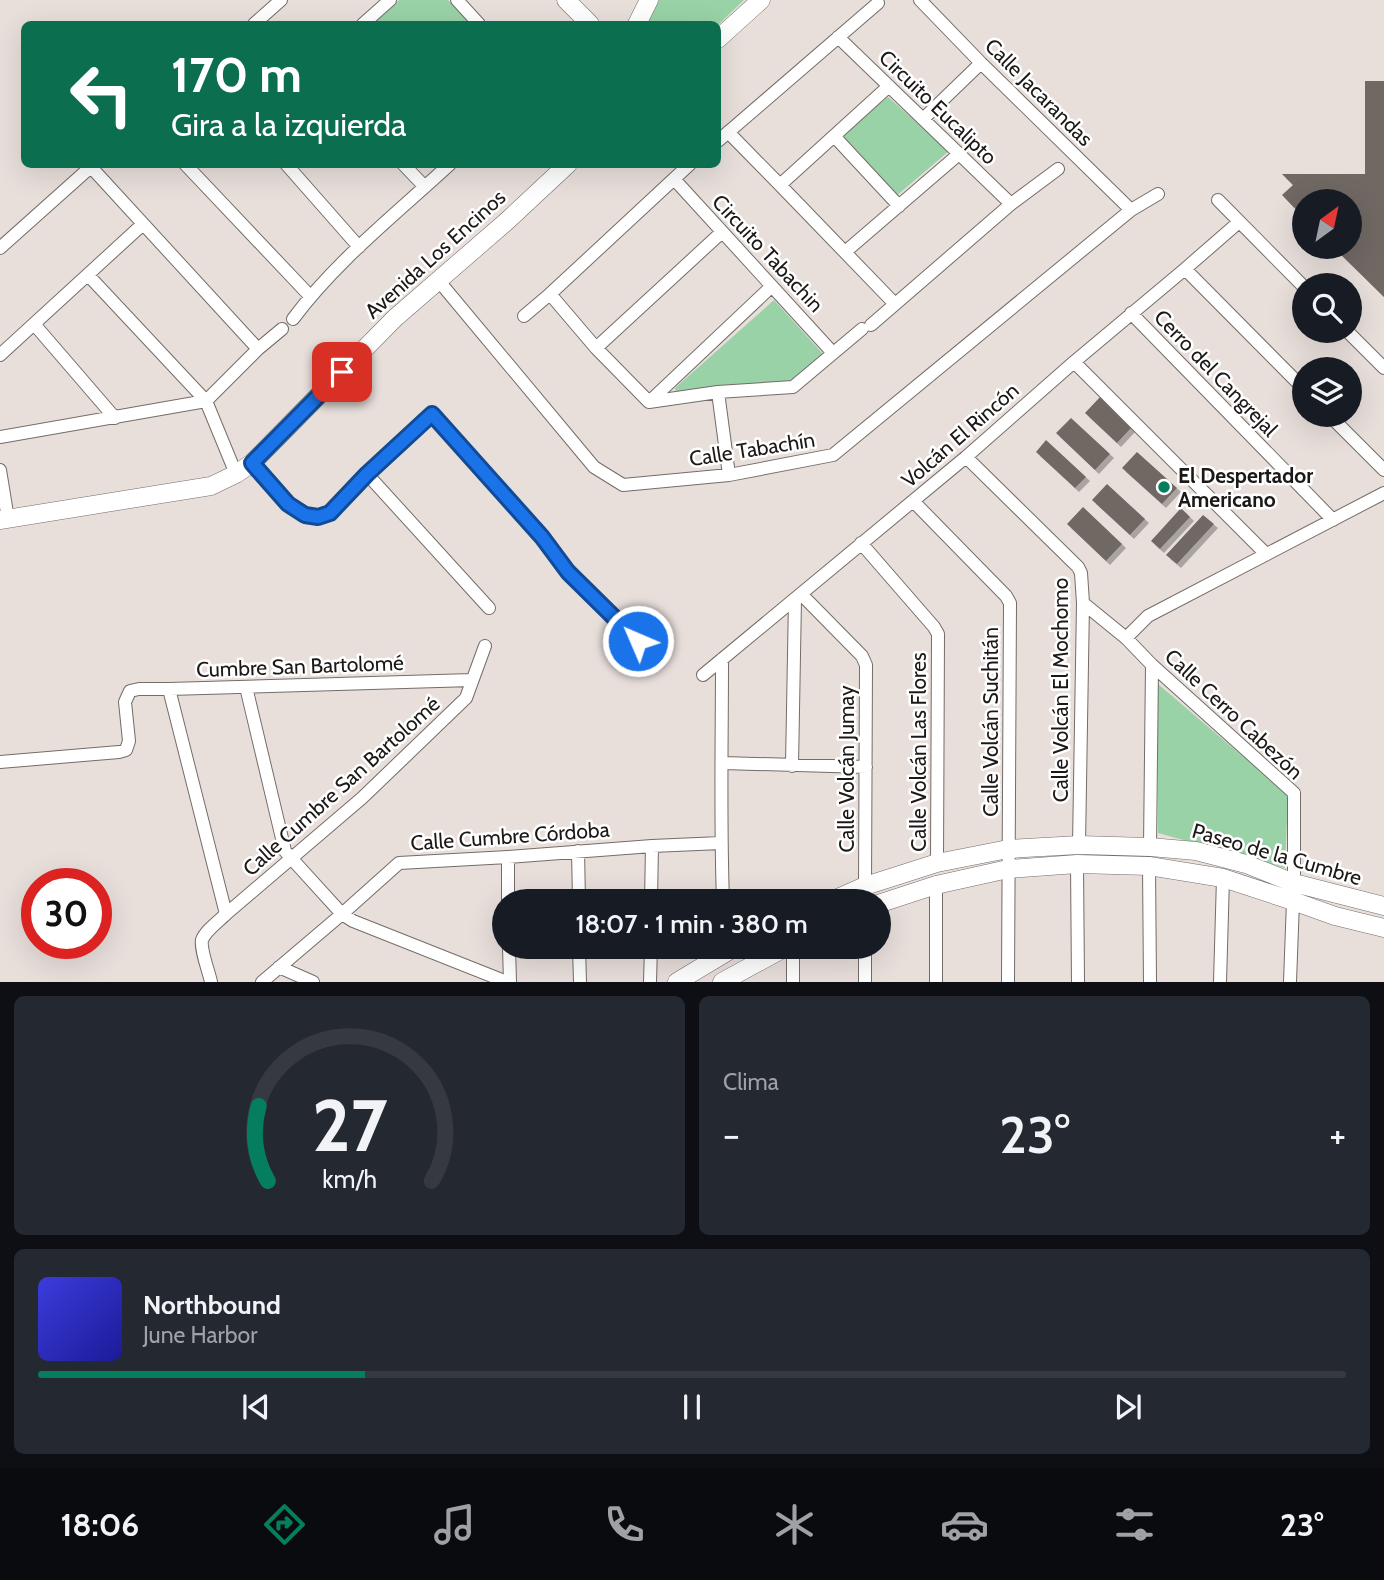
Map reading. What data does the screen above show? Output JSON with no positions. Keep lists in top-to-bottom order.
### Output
{
  "streets": {
    "street": [
      "Calle Jacarandas",
      "Circuito Eucalipto",
      "Circuito Tabachin",
      "Avenida Los Encinos",
      "Cerro del Cangrejal",
      "Volcán El Rincón",
      "Calle Tabachín",
      "Cumbre San Bartolomé",
      "Calle Volcán El Mochomo",
      "Calle Cerro Cabezón",
      "Calle Volcán Suchitán",
      "Calle Volcán Las Flores",
      "Calle Volcán Jumay",
      "Calle Cumbre San Bartolomé",
      "Calle Cumbre Córdoba",
      "Paseo de la Cumbre"
    ]
  },
  "crossings": [
    ["Calle Jacarandas", "Calle Tabachín"],
    ["Avenida Los Encinos", "Calle Tabachín"],
    ["Cerro del Cangrejal", "Volcán El Rincón"],
    ["Volcán El Rincón", "Calle Volcán El Mochomo"],
    ["Volcán El Rincón", "Calle Volcán Suchitán"],
    ["Volcán El Rincón", "Calle Volcán Las Flores"],
    ["Volcán El Rincón", "Calle Volcán Jumay"],
    ["Cumbre San Bartolomé", "Calle Cumbre San Bartolomé"],
    ["Calle Volcán El Mochomo", "Calle Cerro Cabezón"],
    ["Calle Volcán El Mochomo", "Paseo de la Cumbre"],
    ["Calle Cerro Cabezón", "Paseo de la Cumbre"],
    ["Calle Volcán Suchitán", "Paseo de la Cumbre"],
    ["Calle Volcán Las Flores", "Paseo de la Cumbre"],
    ["Calle Volcán Jumay", "Paseo de la Cumbre"]
  ],
  "places": ["El Despertador Americano"],
  "north": "top right",
  "page": {
    "turn": ["170 m", "Gira a la izquierda"],
    "limit": "30",
    "trip": "18:07 · 1 min · 380 m",
    "tile": "Clima",
    "heat": ["−", "23°", "+"],
    "song": ["Northbound", "June Harbor"],
    "tabs": ["18:06", "23°"],
    "gauge": ["27", "km/h"]
  }
}
